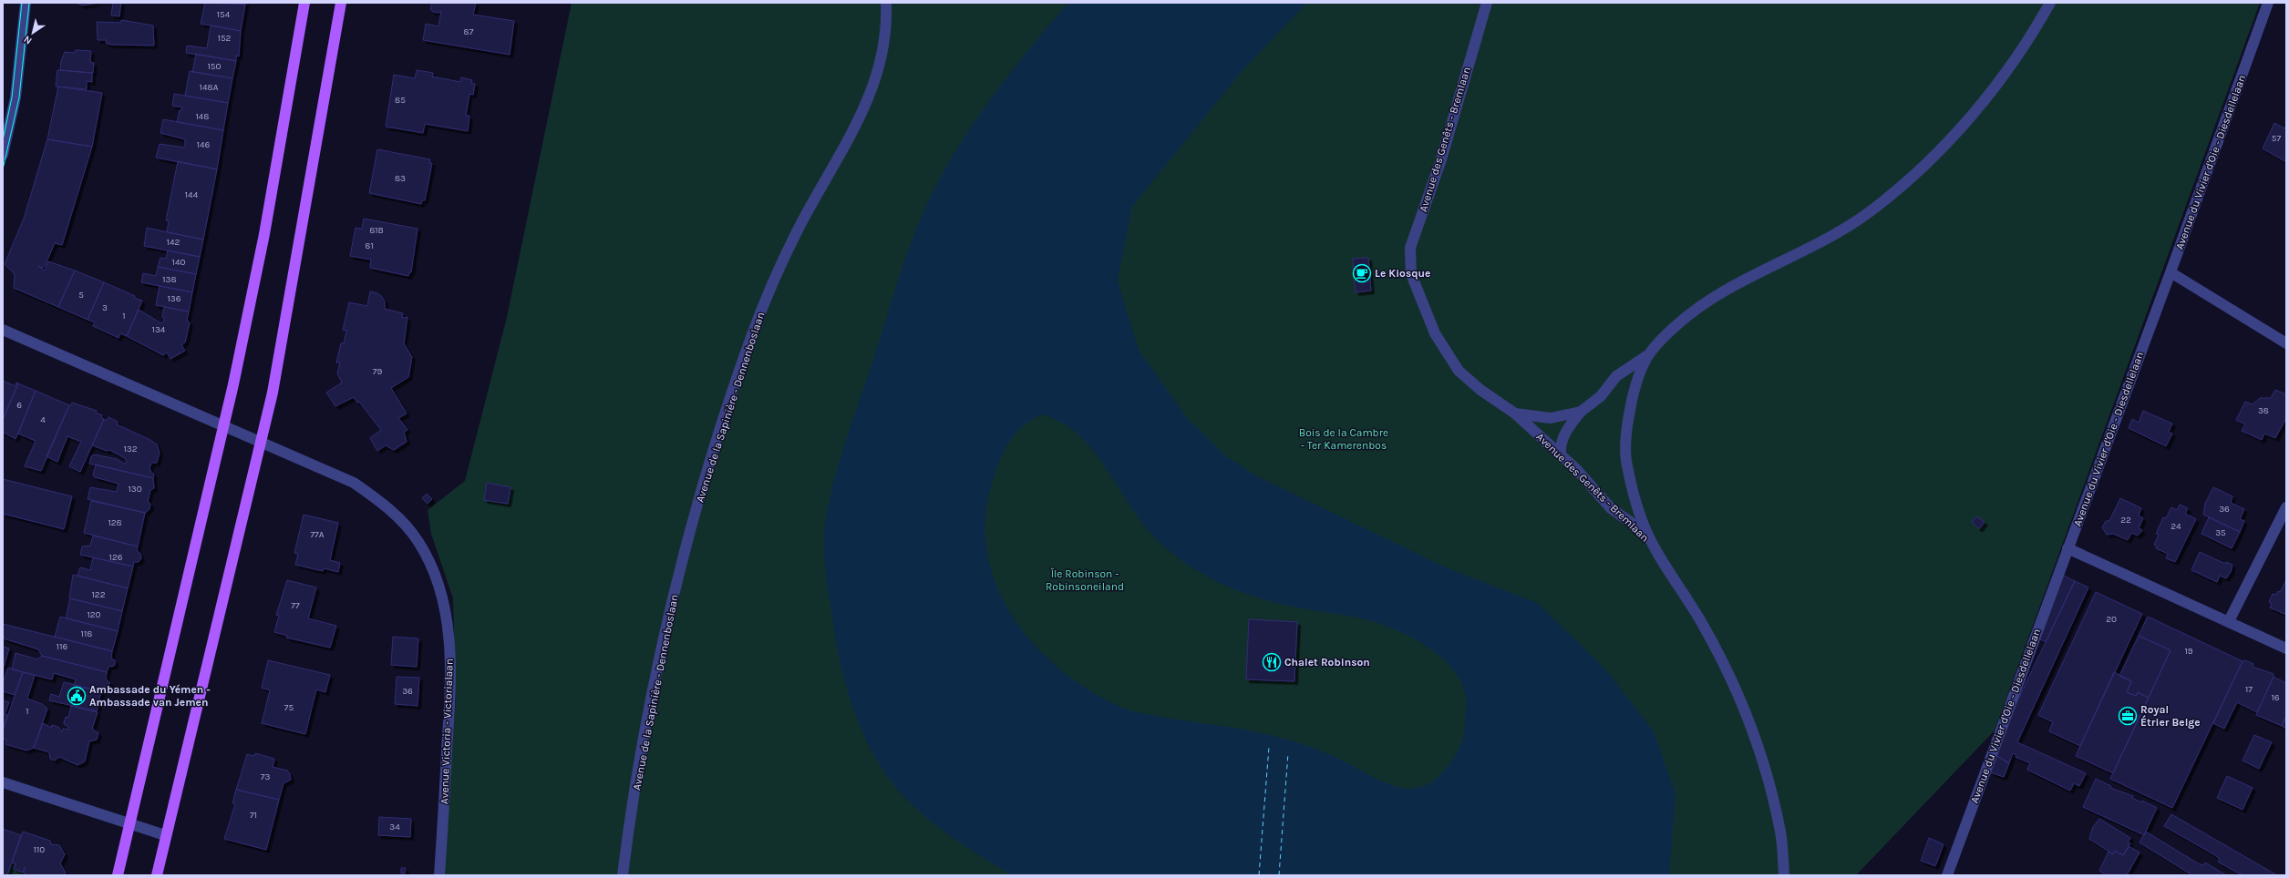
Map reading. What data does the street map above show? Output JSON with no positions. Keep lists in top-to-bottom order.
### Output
{
  "streets": {
    "street": [
      "Avenue des Genêts - Bremlaan",
      "Avenue du Vivier d'Oie - Diesdellelaan",
      "Avenue de la Sapinière - Dennenboslaan",
      "Avenue Victoria - Victorialaan"
    ]
  },
  "parks": ["Bois de la Cambre - Ter Kamerenbos", "Île Robinson - Robinsoneiland"],
  "places": {
    "cafe": ["Le Kiosque"],
    "restaurant": ["Chalet Robinson"],
    "public building": ["Ambassade du Yémen - Ambassade van Jemen"],
    "office": ["Royal Étrier Belge"]
  },
  "house_numbers": [
    "154",
    "87",
    "152",
    "150",
    "148A",
    "85",
    "148",
    "57",
    "146",
    "83",
    "144",
    "81B",
    "142",
    "81",
    "140",
    "138",
    "5",
    "136",
    "3",
    "1",
    "134",
    "79",
    "6",
    "38",
    "4",
    "132",
    "130",
    "36",
    "22",
    "128",
    "24",
    "35",
    "77A",
    "126",
    "122",
    "77",
    "120",
    "20",
    "118",
    "116",
    "19",
    "17",
    "36",
    "16",
    "75",
    "1",
    "73",
    "71",
    "34",
    "110"
  ],
  "north": "bottom left"
}
